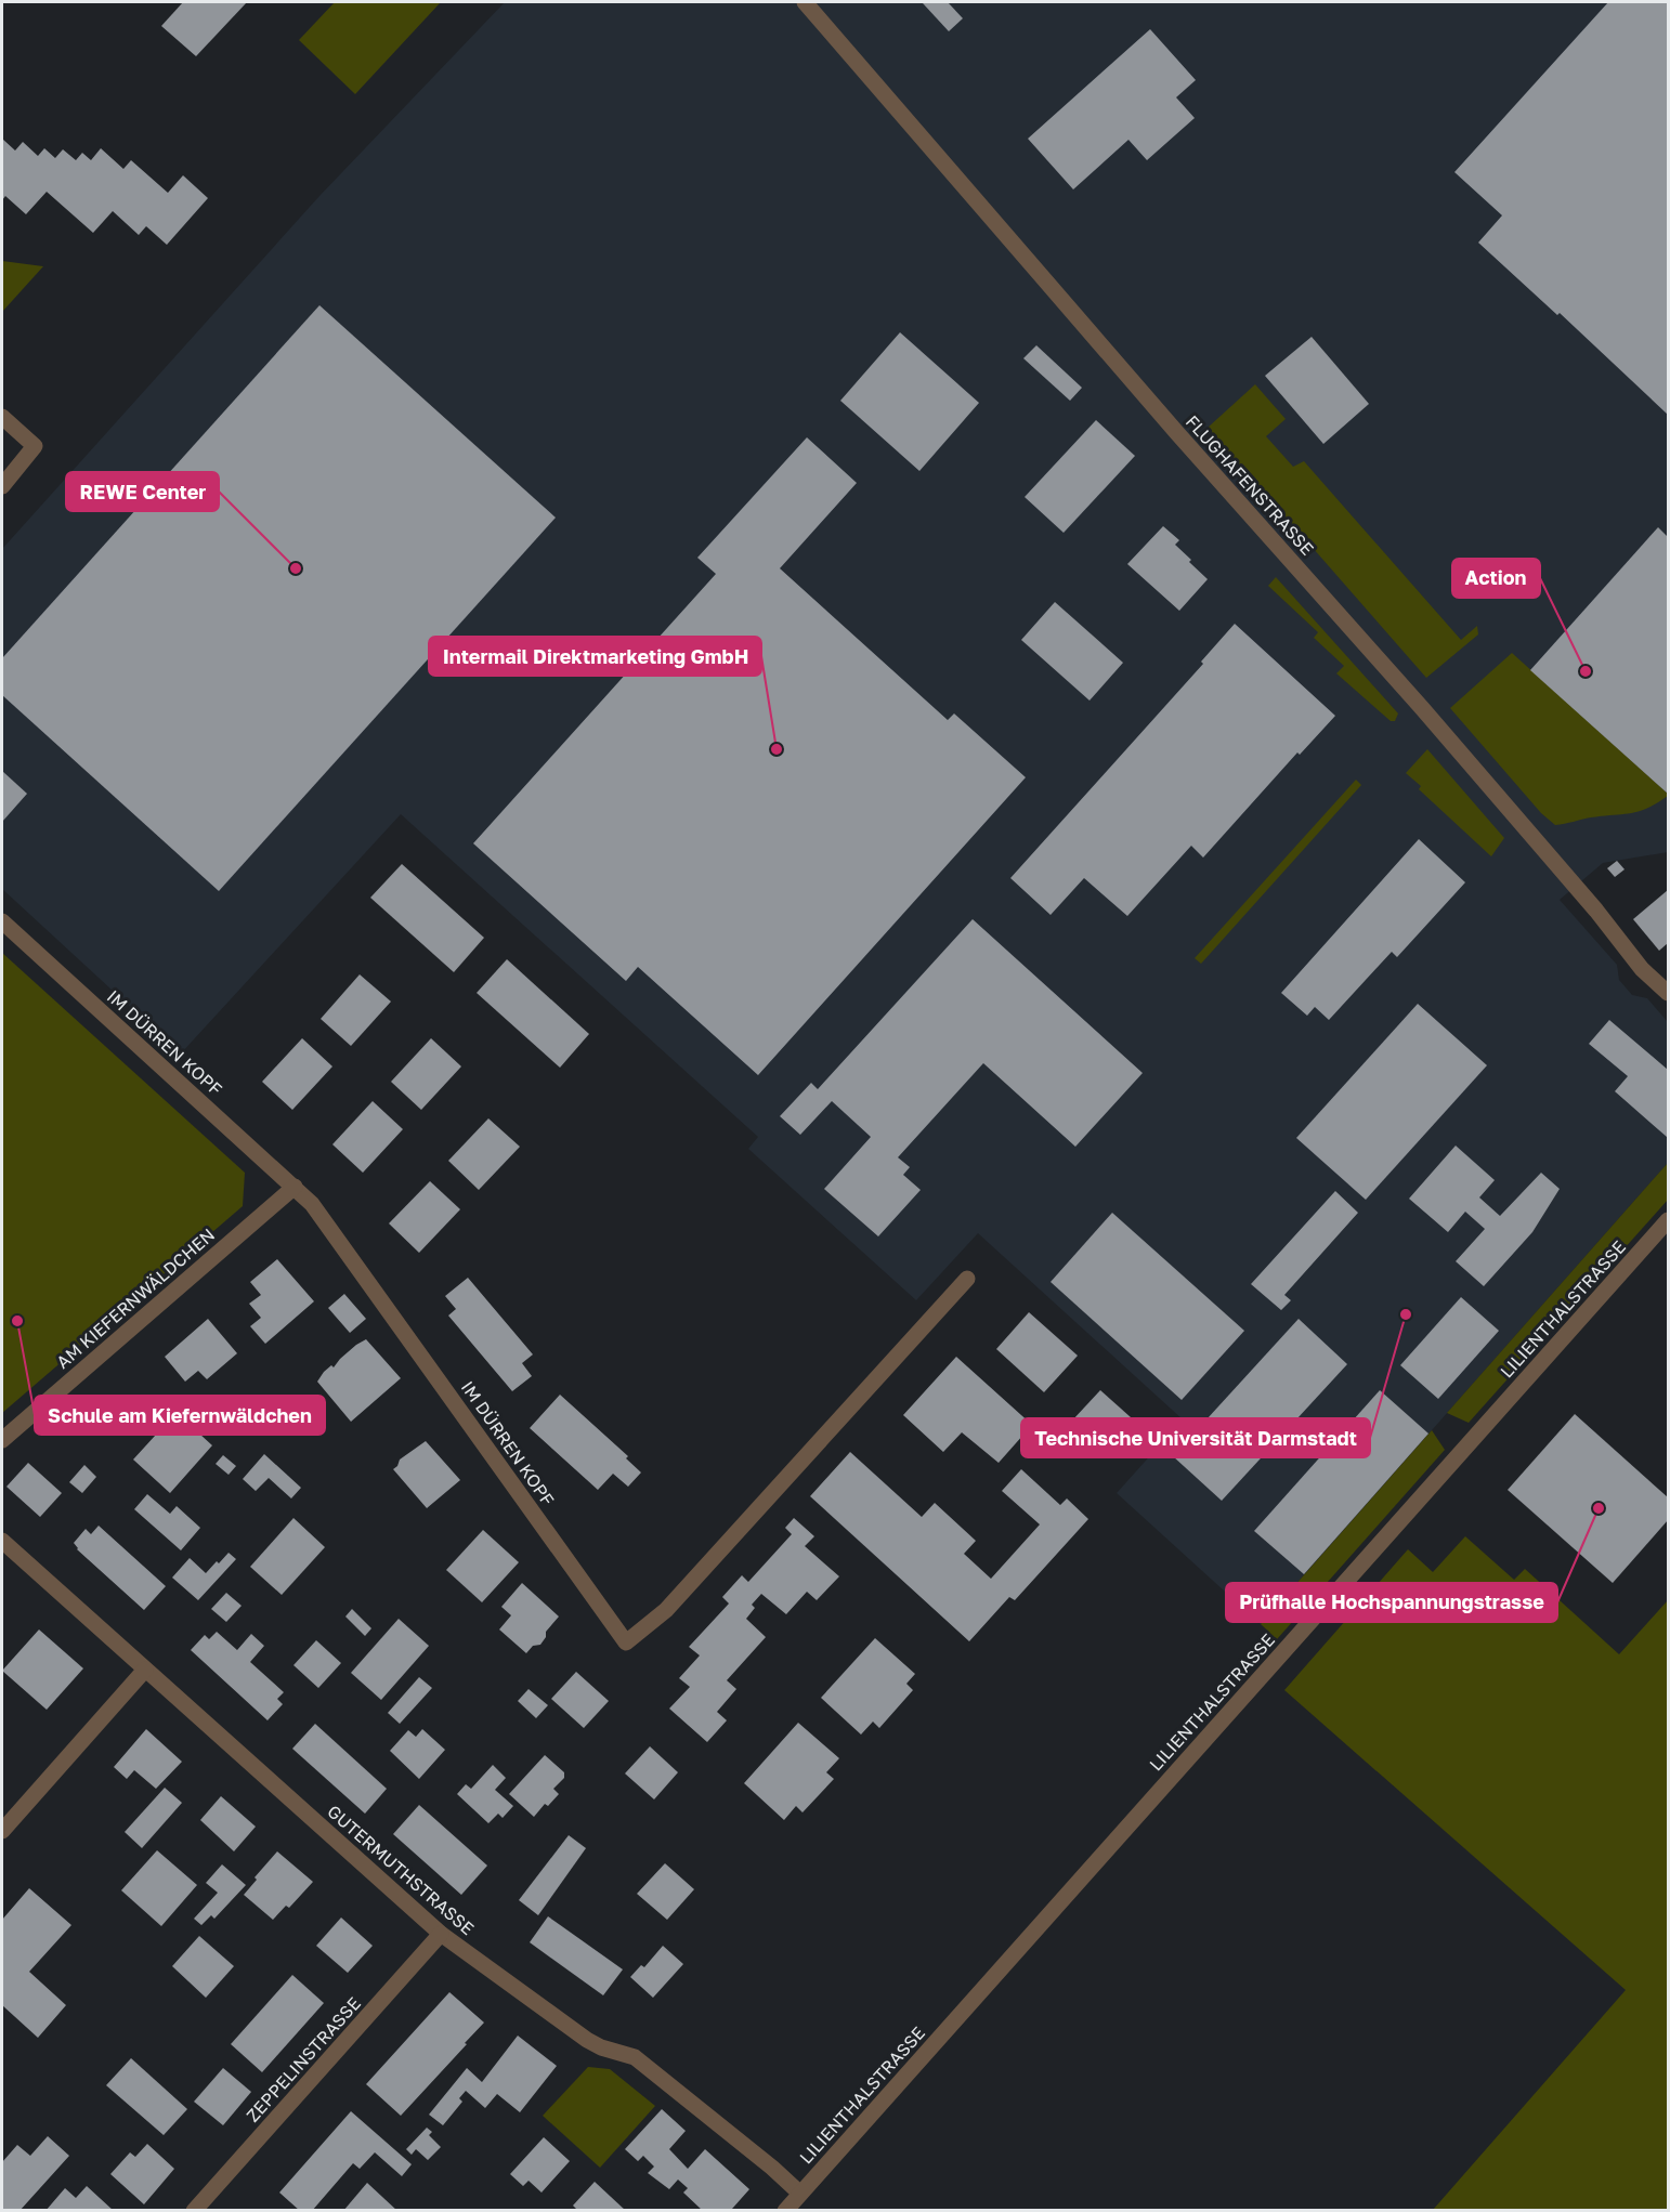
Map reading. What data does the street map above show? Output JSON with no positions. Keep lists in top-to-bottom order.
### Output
{
  "streets": {
    "street": [
      "FLUGHAFENSTRASSE",
      "IM DÜRREN KOPF",
      "AM KIEFERNWÄLDCHEN",
      "LILIENTHALSTRASSE",
      "GUTERMUTHSTRASSE",
      "ZEPPELINSTRASSE"
    ]
  },
  "crossings": [
    ["IM DÜRREN KOPF", "AM KIEFERNWÄLDCHEN"],
    ["LILIENTHALSTRASSE", "GUTERMUTHSTRASSE"],
    ["GUTERMUTHSTRASSE", "ZEPPELINSTRASSE"]
  ],
  "places": [
    "REWE Center",
    "Action",
    "Intermail Direktmarketing GmbH",
    "Technische Universität Darmstadt",
    "Schule am Kiefernwäldchen",
    "Prüfhalle Hochspannungstrasse"
  ]
}
